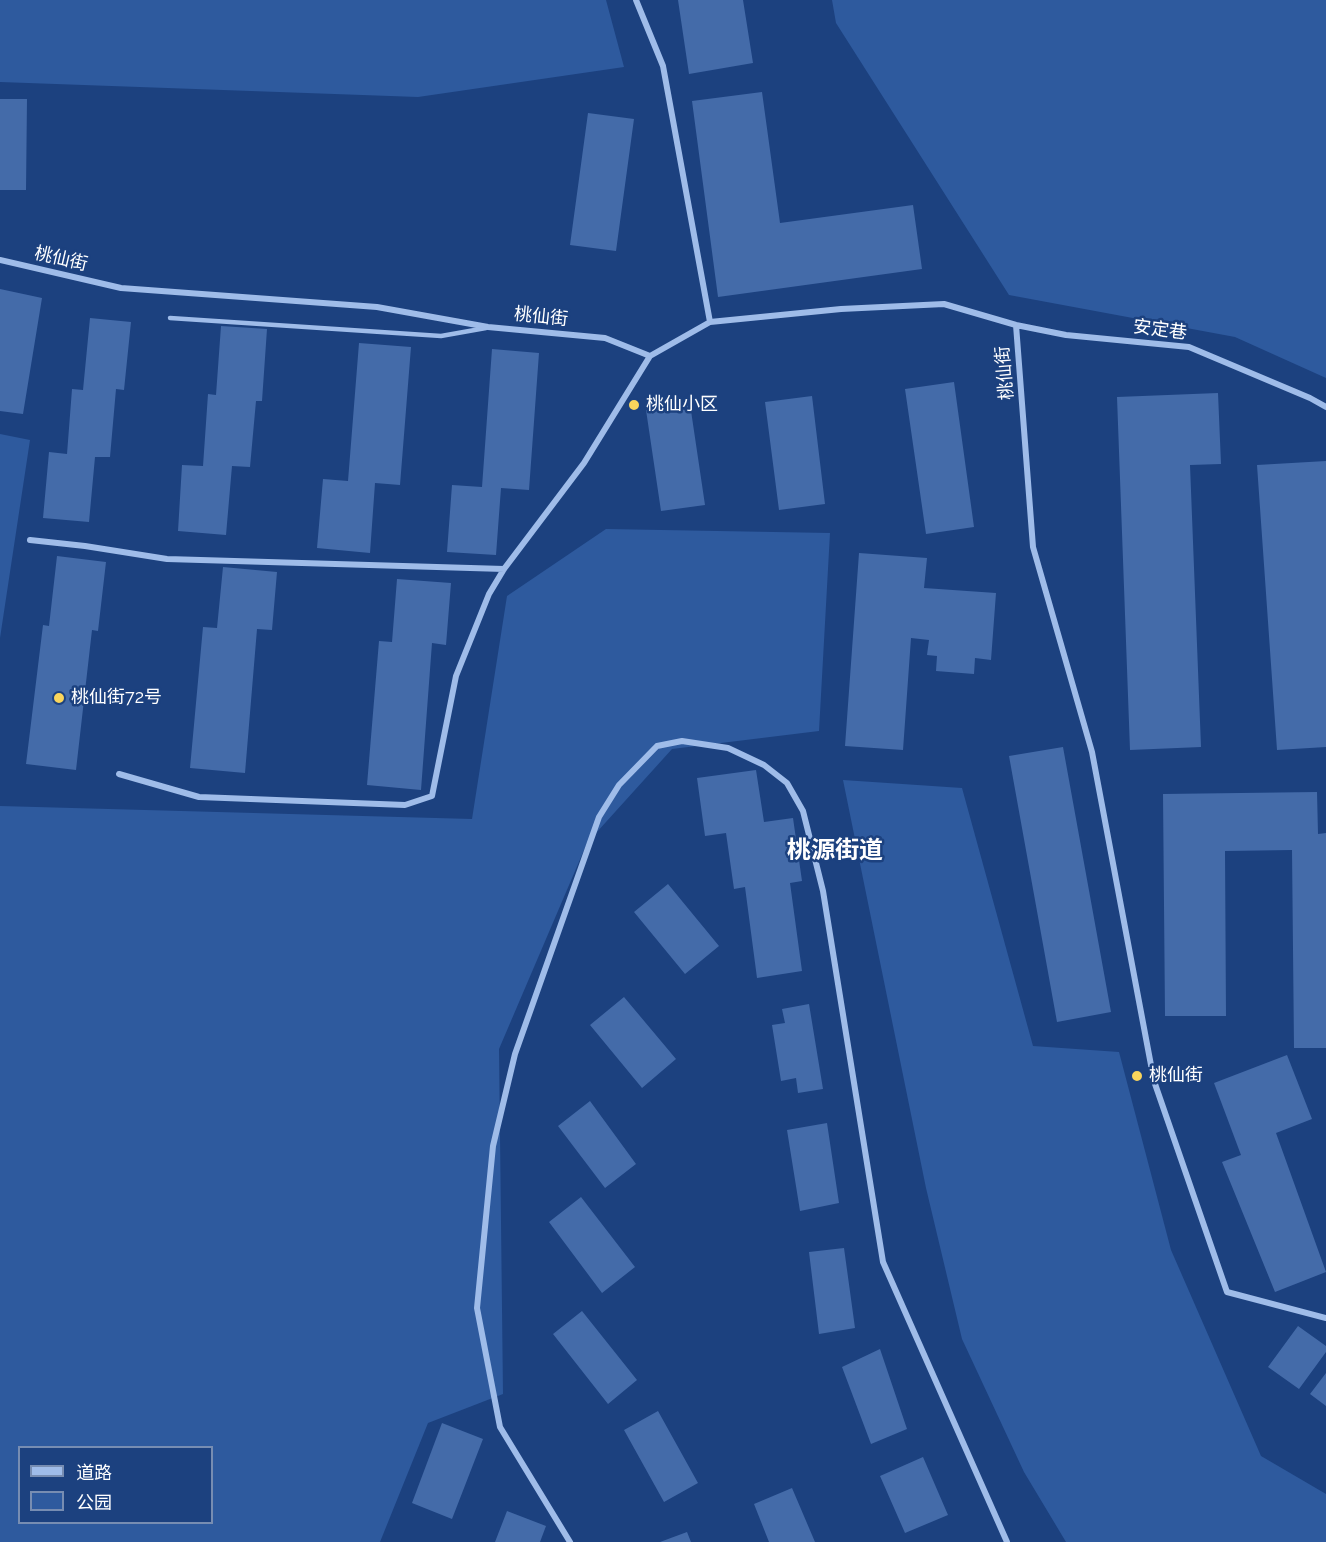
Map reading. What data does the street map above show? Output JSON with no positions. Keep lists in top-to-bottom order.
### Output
{
  "streets": {
    "street": ["桃仙街", "安定巷"]
  },
  "crossings": [
    ["桃仙街", "安定巷"]
  ],
  "districts": ["桃源街道"],
  "places": ["桃仙小区", "桃仙街72号", "桃仙街"],
  "legend": ["道路", "公园"]
}
